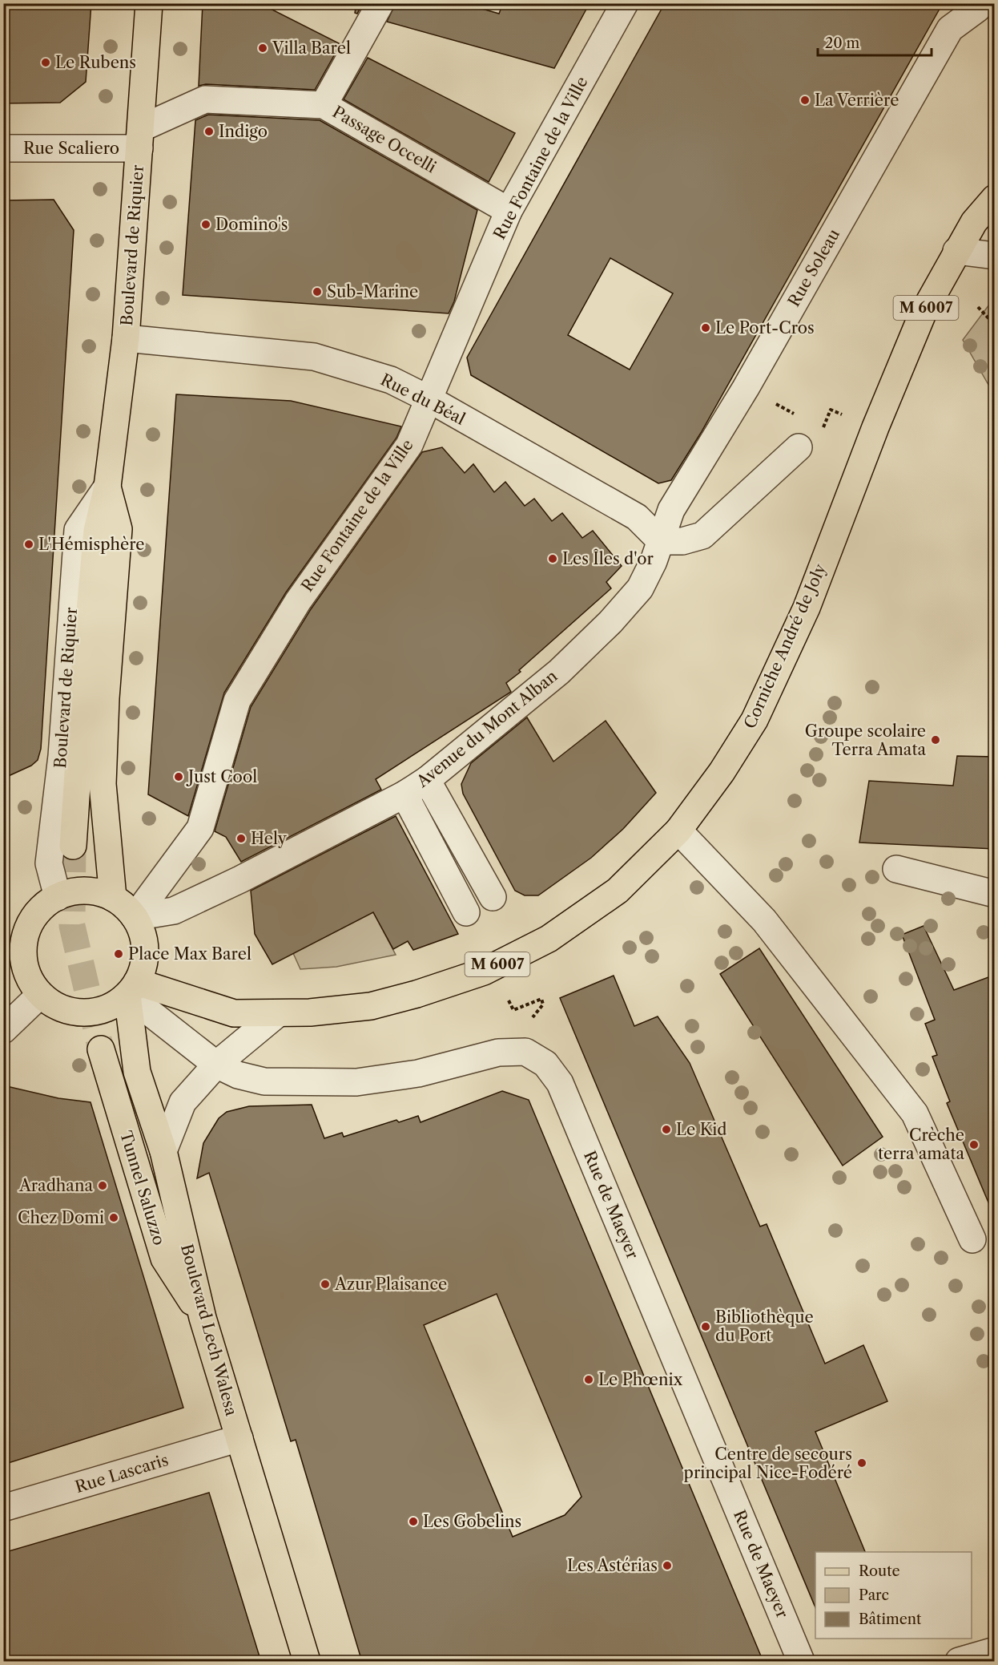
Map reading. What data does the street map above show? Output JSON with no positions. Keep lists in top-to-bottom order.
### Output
{
  "streets": {
    "main road": [
      "Boulevard de Riquier",
      "M 6007",
      "Corniche André de Joly",
      "Tunnel Saluzzo",
      "Boulevard Lech Walesa"
    ],
    "street": [
      "Passage Occelli",
      "Rue Scaliero",
      "Rue Fontaine de la Ville",
      "Rue Soleau",
      "Rue du Béal",
      "Avenue du Mont Alban",
      "Rue de Maeyer",
      "Rue Lascaris"
    ]
  },
  "crossings": [
    ["Passage Occelli", "Rue Scaliero"],
    ["Passage Occelli", "Rue Fontaine de la Ville"],
    ["Passage Occelli", "Boulevard de Riquier"],
    ["Rue Scaliero", "Boulevard de Riquier"],
    ["Rue Fontaine de la Ville", "Boulevard de Riquier"],
    ["Rue Fontaine de la Ville", "Rue du Béal"],
    ["Rue Fontaine de la Ville", "Corniche André de Joly"],
    ["Rue Fontaine de la Ville", "Avenue du Mont Alban"],
    ["Rue Fontaine de la Ville", "Rue de Maeyer"],
    ["Rue Fontaine de la Ville", "Boulevard Lech Walesa"],
    ["Boulevard de Riquier", "Rue du Béal"],
    ["Boulevard de Riquier", "Corniche André de Joly"],
    ["Boulevard de Riquier", "Avenue du Mont Alban"],
    ["Boulevard de Riquier", "Rue de Maeyer"],
    ["Boulevard de Riquier", "Boulevard Lech Walesa"],
    ["Rue Soleau", "Rue du Béal"],
    ["Rue Soleau", "Avenue du Mont Alban"],
    ["Rue du Béal", "Avenue du Mont Alban"],
    ["Corniche André de Joly", "Avenue du Mont Alban"],
    ["Corniche André de Joly", "Rue de Maeyer"],
    ["Corniche André de Joly", "Boulevard Lech Walesa"],
    ["Avenue du Mont Alban", "Rue de Maeyer"],
    ["Avenue du Mont Alban", "Boulevard Lech Walesa"],
    ["Tunnel Saluzzo", "Boulevard Lech Walesa"],
    ["Rue de Maeyer", "Boulevard Lech Walesa"],
    ["Boulevard Lech Walesa", "Rue Lascaris"]
  ],
  "places": [
    "Villa Barel",
    "Le Rubens",
    "La Verrière",
    "Indigo",
    "Domino's",
    "Sub-Marine",
    "Le Port-Cros",
    "L'Hémisphère",
    "Les Îles d'or",
    "Groupe scolaire Terra Amata",
    "Just Cool",
    "Hely",
    "Place Max Barel",
    "Le Kid",
    "Crèche terra amata",
    "Aradhana",
    "Chez Domi",
    "Azur Plaisance",
    "Bibliothèque du Port",
    "Le Phœnix",
    "Centre de secours principal Nice-Fodéré",
    "Les Gobelins",
    "Les Astérias"
  ],
  "legend": ["Route", "Parc", "Bâtiment"],
  "scale_bar": "20 m"
}
